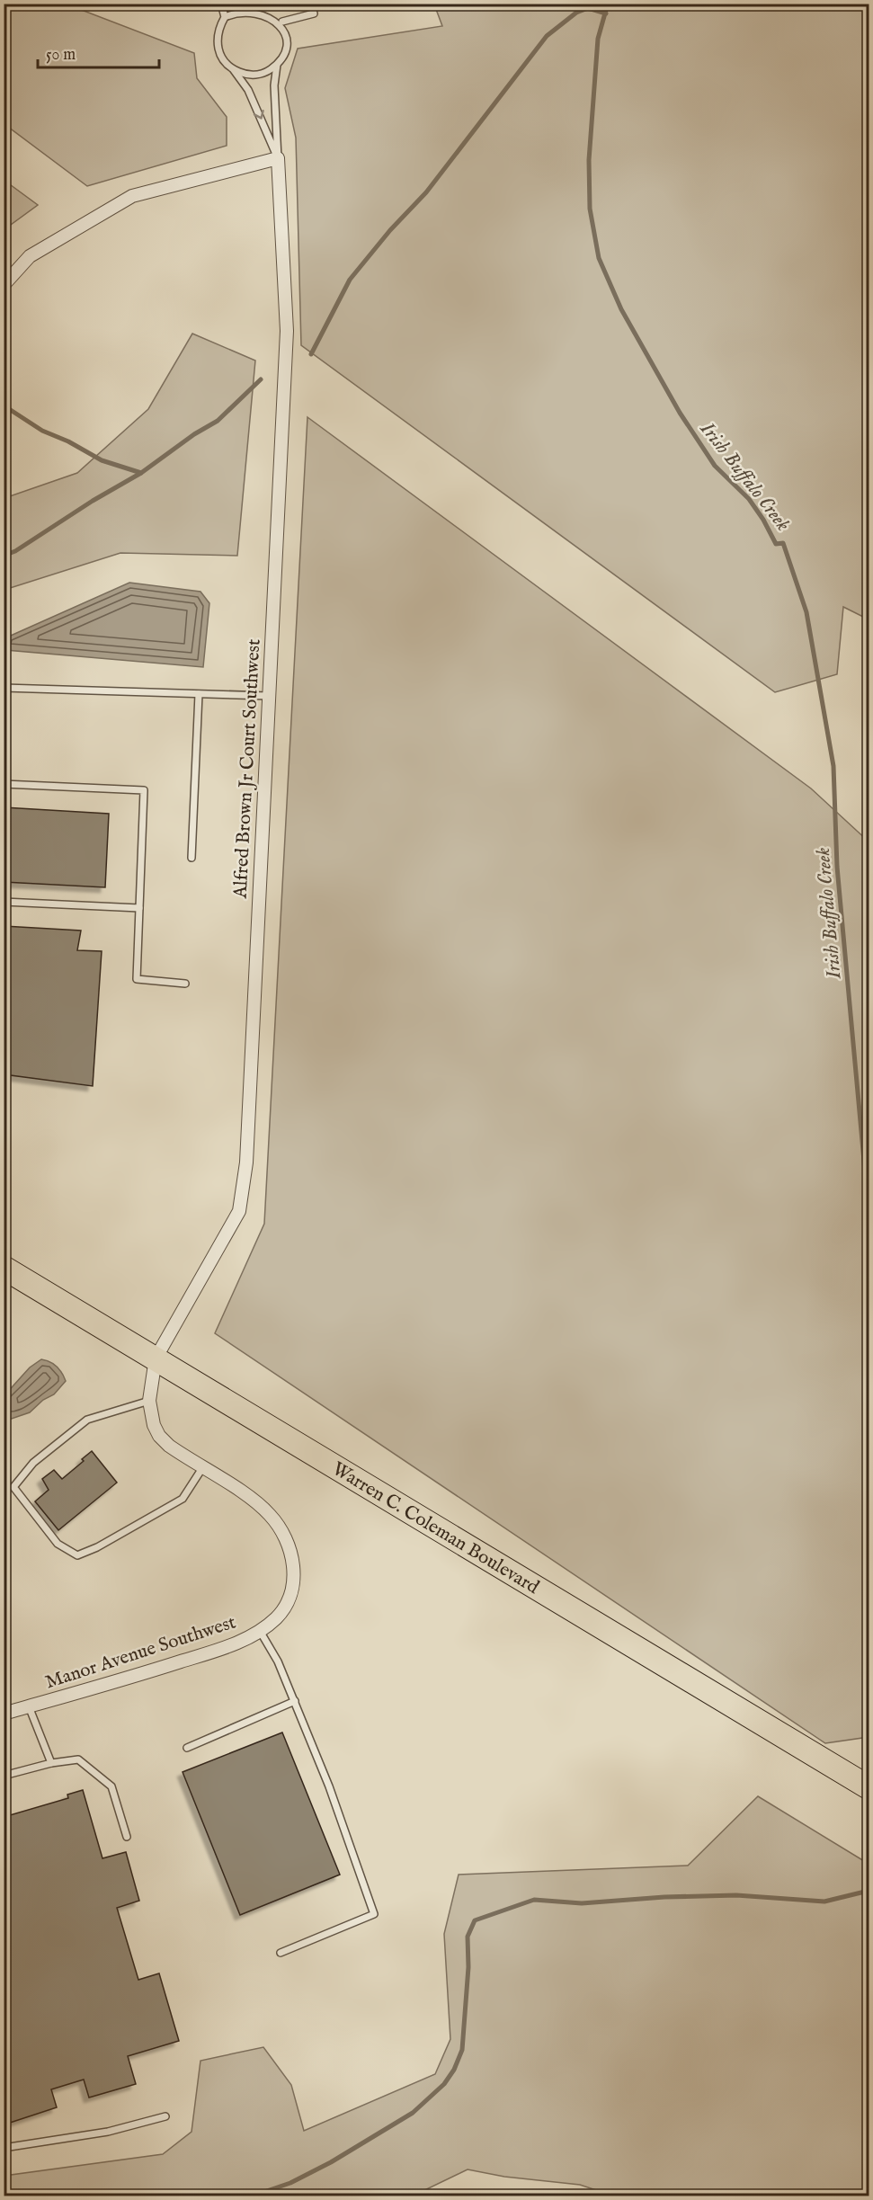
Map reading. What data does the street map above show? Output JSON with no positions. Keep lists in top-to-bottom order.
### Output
{
  "streets": {
    "highway": ["Warren C. Coleman Boulevard"],
    "street": ["Alfred Brown Jr Court Southwest", "Manor Avenue Southwest"]
  },
  "crossings": [
    ["Alfred Brown Jr Court Southwest", "Warren C. Coleman Boulevard"],
    ["Alfred Brown Jr Court Southwest", "Manor Avenue Southwest"],
    ["Warren C. Coleman Boulevard", "Manor Avenue Southwest"]
  ],
  "water": ["Irish Buffalo Creek"],
  "scale_bar": "50 m"
}
